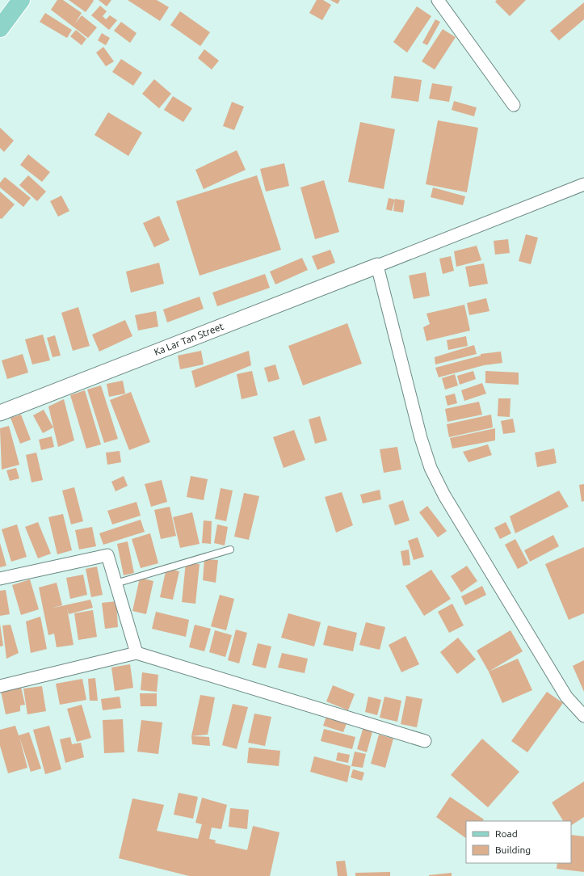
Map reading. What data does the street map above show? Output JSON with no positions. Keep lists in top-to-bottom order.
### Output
{
  "streets": {
    "street": ["Ka Lar Tan Street"]
  },
  "legend": ["Road", "Building"]
}
